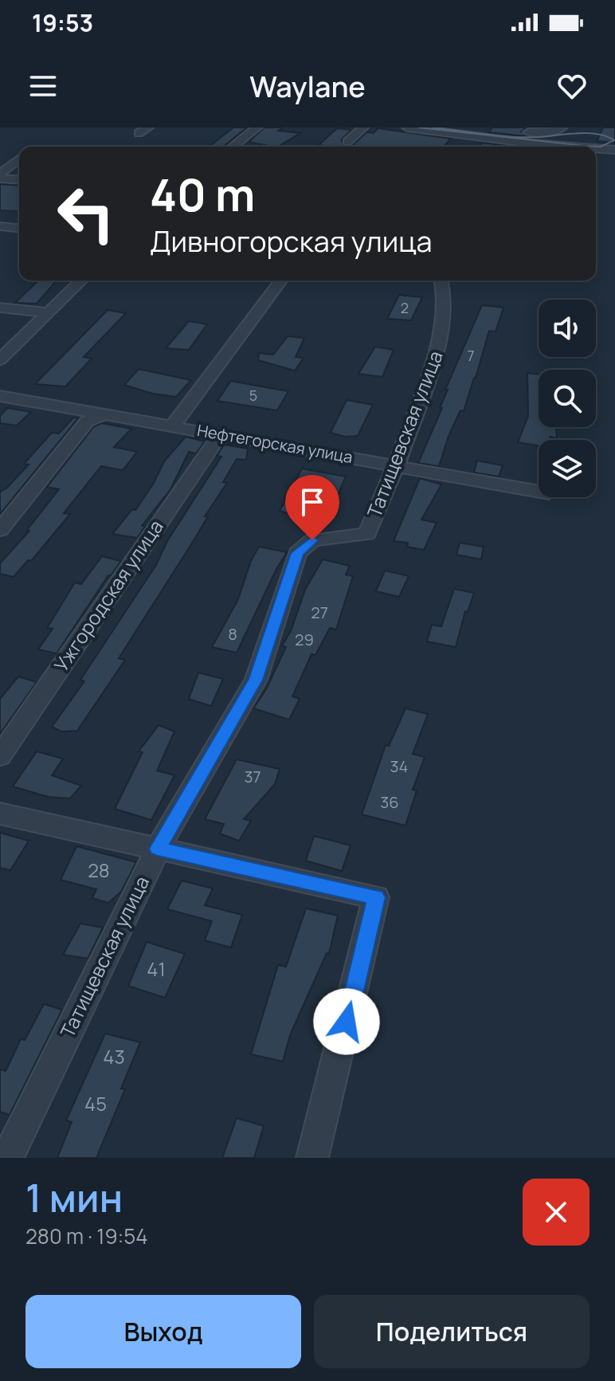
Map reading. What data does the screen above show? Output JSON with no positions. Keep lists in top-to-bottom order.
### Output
{
  "streets": {
    "street": ["Татищевская улица", "Нефтегорская улица", "Ужгородская улица"]
  },
  "crossings": [
    ["Татищевская улица", "Нефтегорская улица"],
    ["Нефтегорская улица", "Ужгородская улица"]
  ],
  "house_numbers": [
    "2",
    "7",
    "5",
    "27",
    "8",
    "29",
    "34",
    "37",
    "36",
    "28",
    "41",
    "43",
    "45"
  ],
  "page": {
    "status": "19:53",
    "header": "Waylane",
    "turn": ["40 m", "Дивногорская улица"],
    "heading": ["1 мин", "280 m · 19:54"],
    "buttons": ["Выход", "Поделиться"]
  }
}
